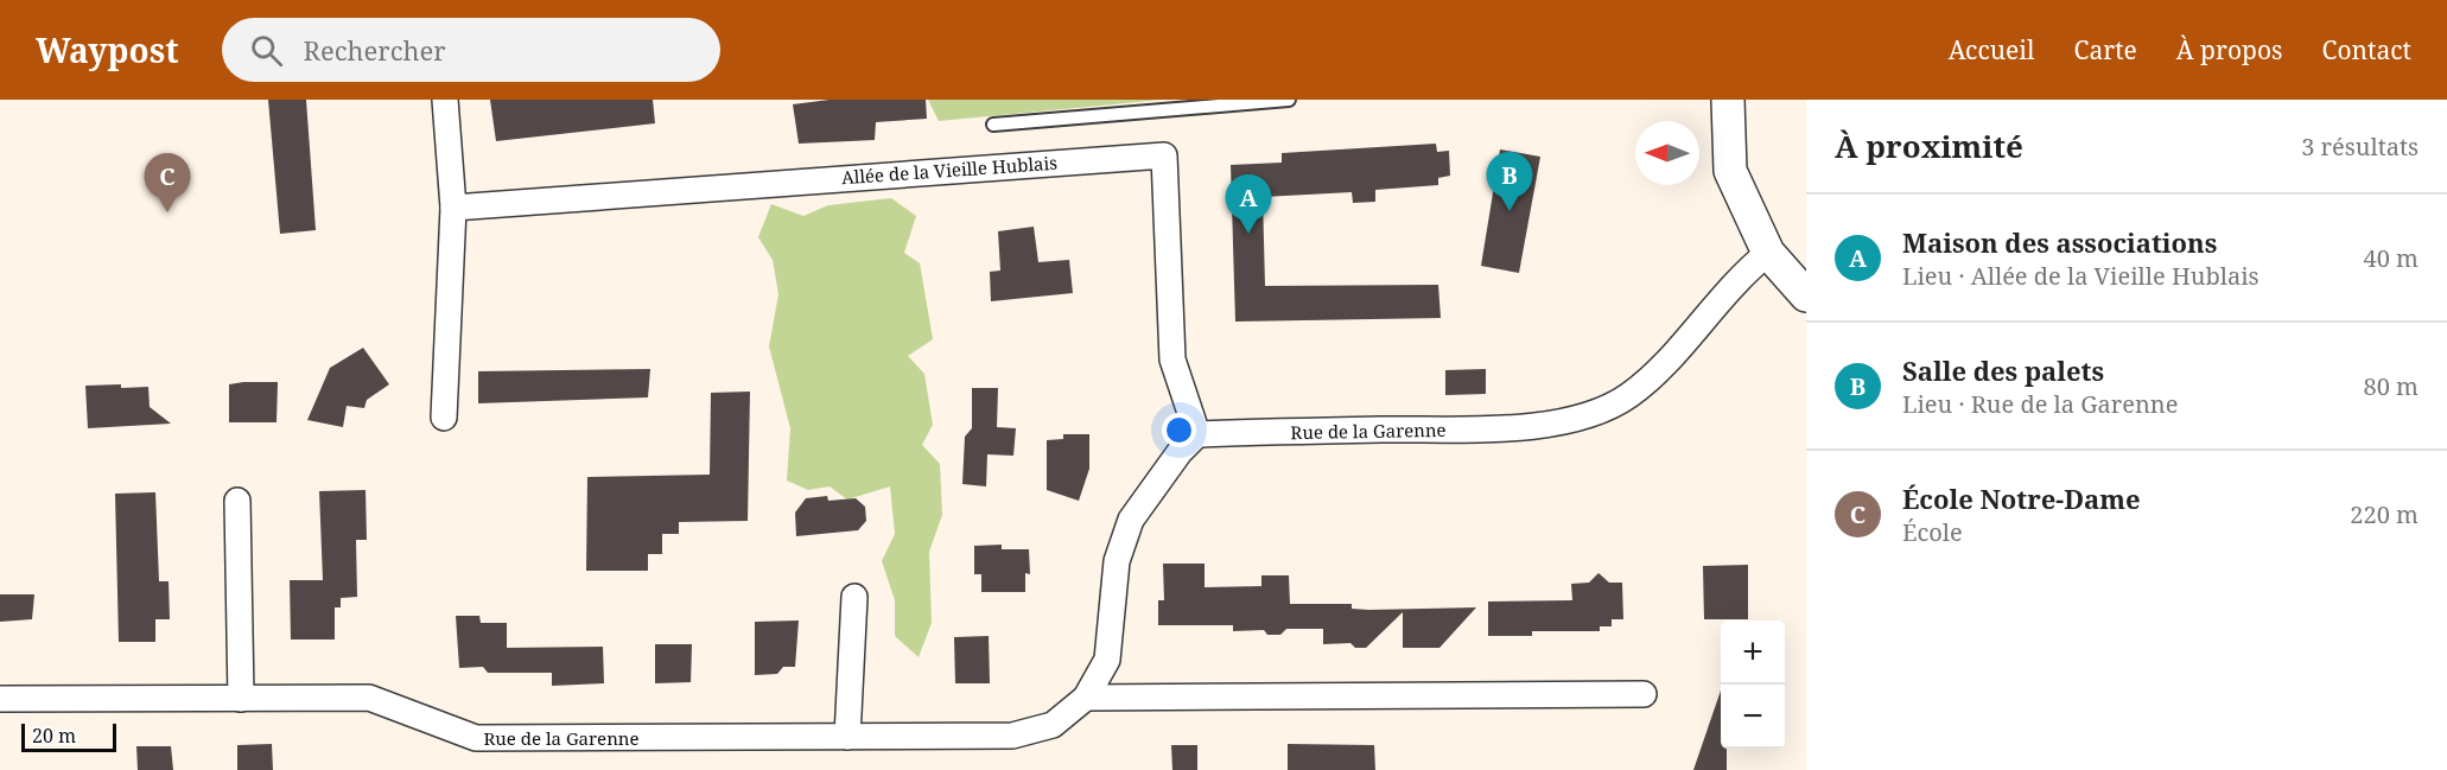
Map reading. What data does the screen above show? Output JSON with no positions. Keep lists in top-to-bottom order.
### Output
{
  "streets": {
    "street": ["Allée de la Vieille Hublais", "Rue de la Garenne"]
  },
  "crossings": [
    ["Allée de la Vieille Hublais", "Rue de la Garenne"]
  ],
  "scale_bar": "20 m",
  "north": "left",
  "page": {
    "header": "Waypost",
    "search": "Rechercher",
    "nav": [
      "Accueil",
      "Carte",
      "À propos",
      "Contact"
    ],
    "heading": ["À proximité", "3 résultats"],
    "pins": ["B", "C", "A"],
    "list": [
      {
        "mark": "A",
        "name": "Maison des associations",
        "note": "Lieu · Allée de la Vieille Hublais",
        "value": "40 m"
      },
      {
        "mark": "B",
        "name": "Salle des palets",
        "note": "Lieu · Rue de la Garenne",
        "value": "80 m"
      },
      {
        "mark": "C",
        "name": "École Notre-Dame",
        "note": "École",
        "value": "220 m"
      }
    ],
    "map_buttons": ["+", "−"],
    "scale": "20 m"
  }
}
